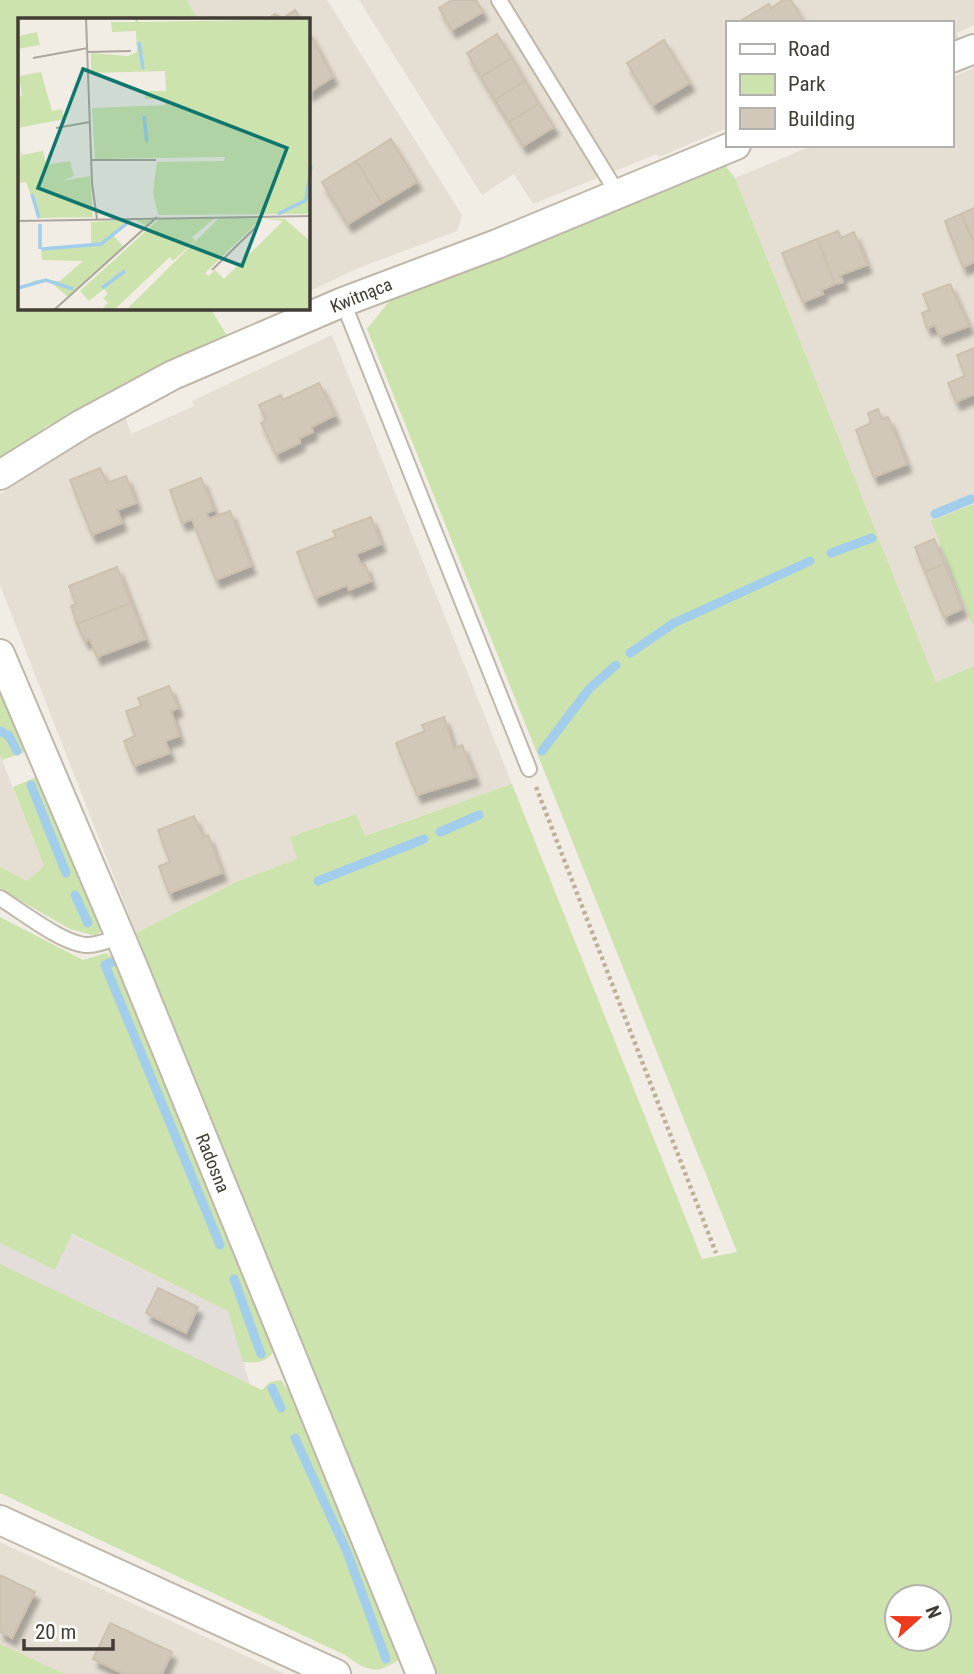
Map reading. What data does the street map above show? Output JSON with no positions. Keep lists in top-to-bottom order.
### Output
{
  "streets": {
    "street": ["Kwitnąca", "Radosna"]
  },
  "legend": ["Road", "Park", "Building"],
  "scale_bar": "20 m",
  "north": "right"
}
